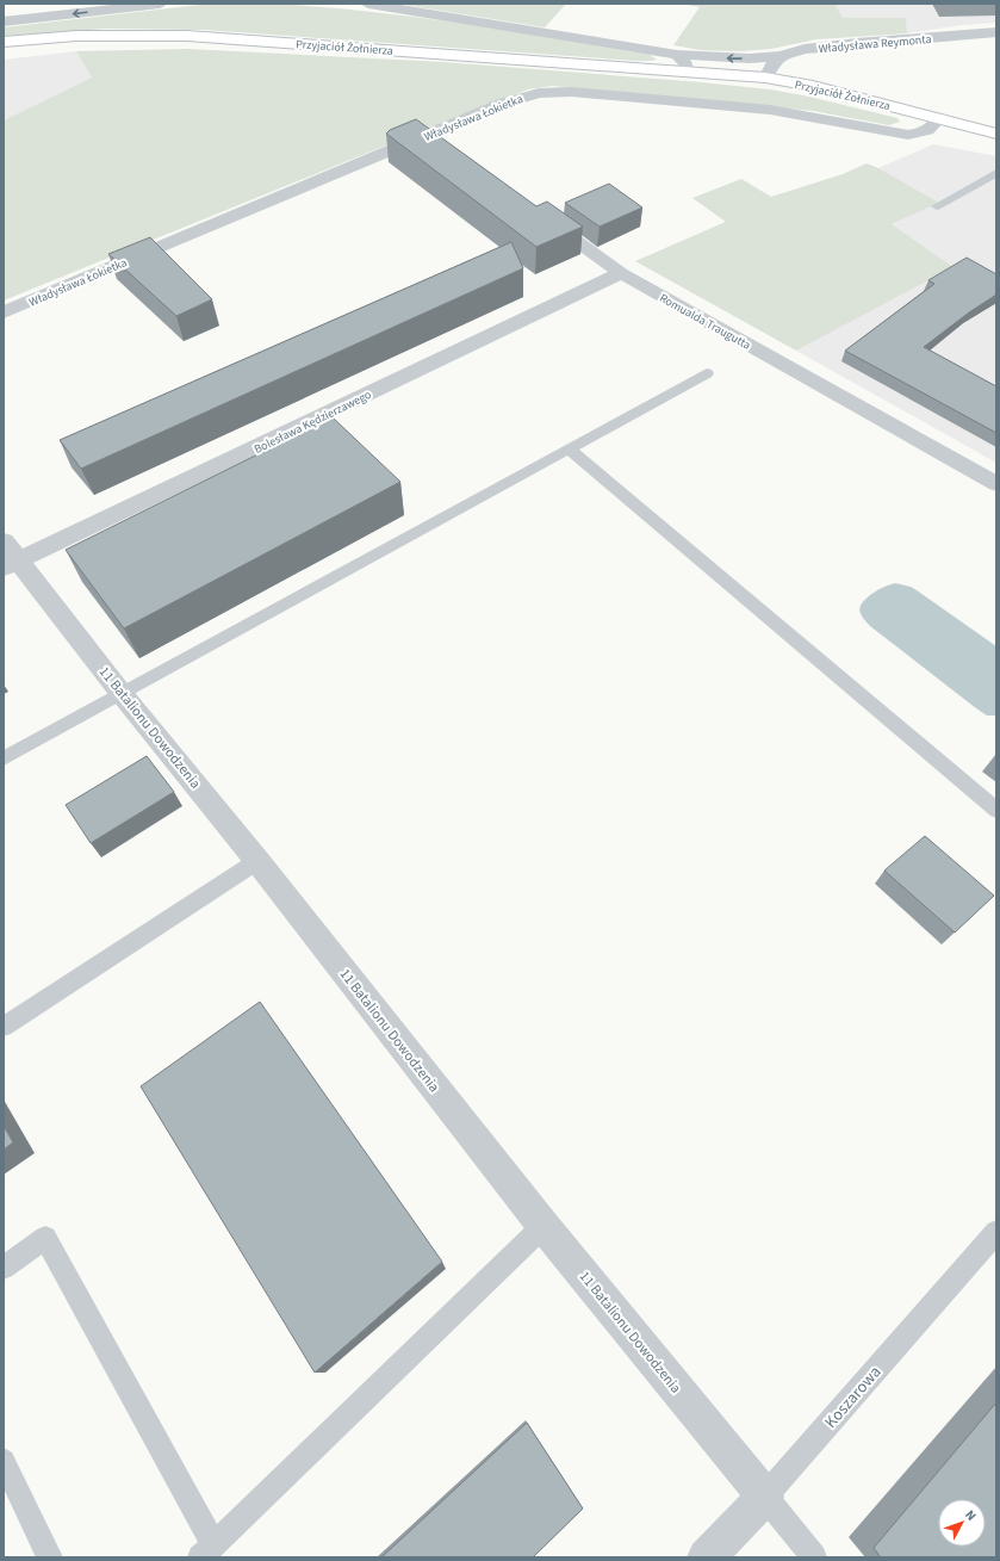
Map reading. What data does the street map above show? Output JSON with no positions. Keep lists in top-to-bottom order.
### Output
{
  "streets": {
    "main road": ["Przyjaciół Żołnierza"],
    "street": [
      "Władysława Reymonta",
      "Władysława Łokietka",
      "Romualda Traugutta",
      "Bolesława Kędzierzawego",
      "11 Batalionu Dowodzenia",
      "Koszarowa"
    ]
  },
  "crossings": [
    ["Przyjaciół Żołnierza", "Władysława Łokietka"],
    ["Romualda Traugutta", "Bolesława Kędzierzawego"],
    ["Bolesława Kędzierzawego", "11 Batalionu Dowodzenia"],
    ["11 Batalionu Dowodzenia", "Koszarowa"]
  ],
  "north": "top right"
}
